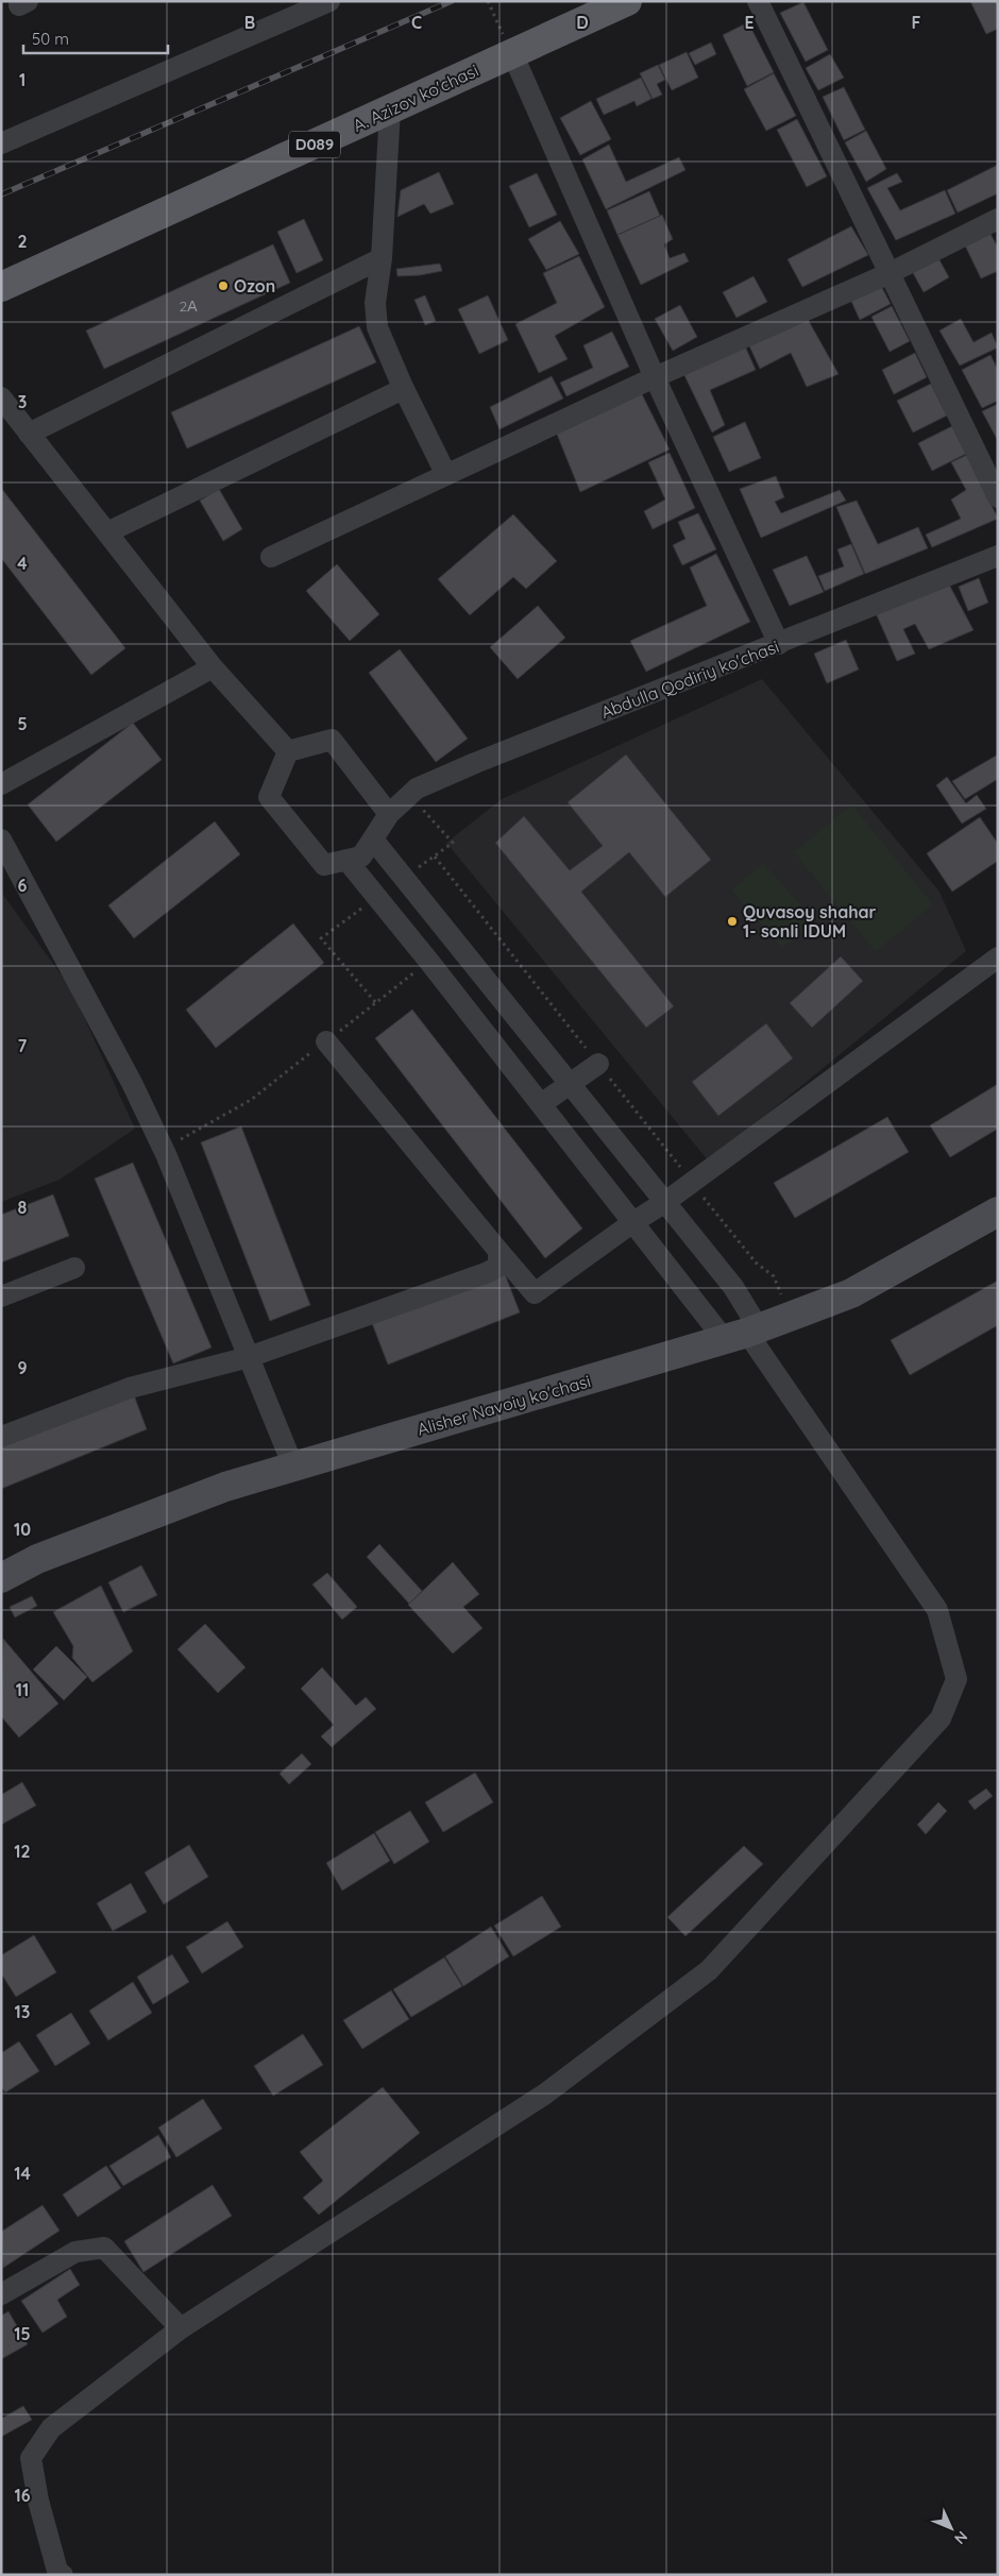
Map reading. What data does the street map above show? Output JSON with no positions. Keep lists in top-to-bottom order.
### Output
{
  "streets": {
    "main road": ["A. Azizov ko'chasi", "D089"],
    "street": ["Abdulla Qodiriy ko'chasi", "Alisher Navoiy ko'chasi"]
  },
  "places": ["Ozon", "Quvasoy shahar 1- sonli IDUM"],
  "house_numbers": ["2А"],
  "scale_bar": "50 m",
  "north": "bottom right",
  "grid": {
    "columns": [
      "B",
      "C",
      "D",
      "E",
      "F"
    ],
    "rows": [
      "1",
      "2",
      "3",
      "4",
      "5",
      "6",
      "7",
      "8",
      "9",
      "10",
      "11",
      "12",
      "13",
      "14",
      "15",
      "16"
    ]
  }
}
